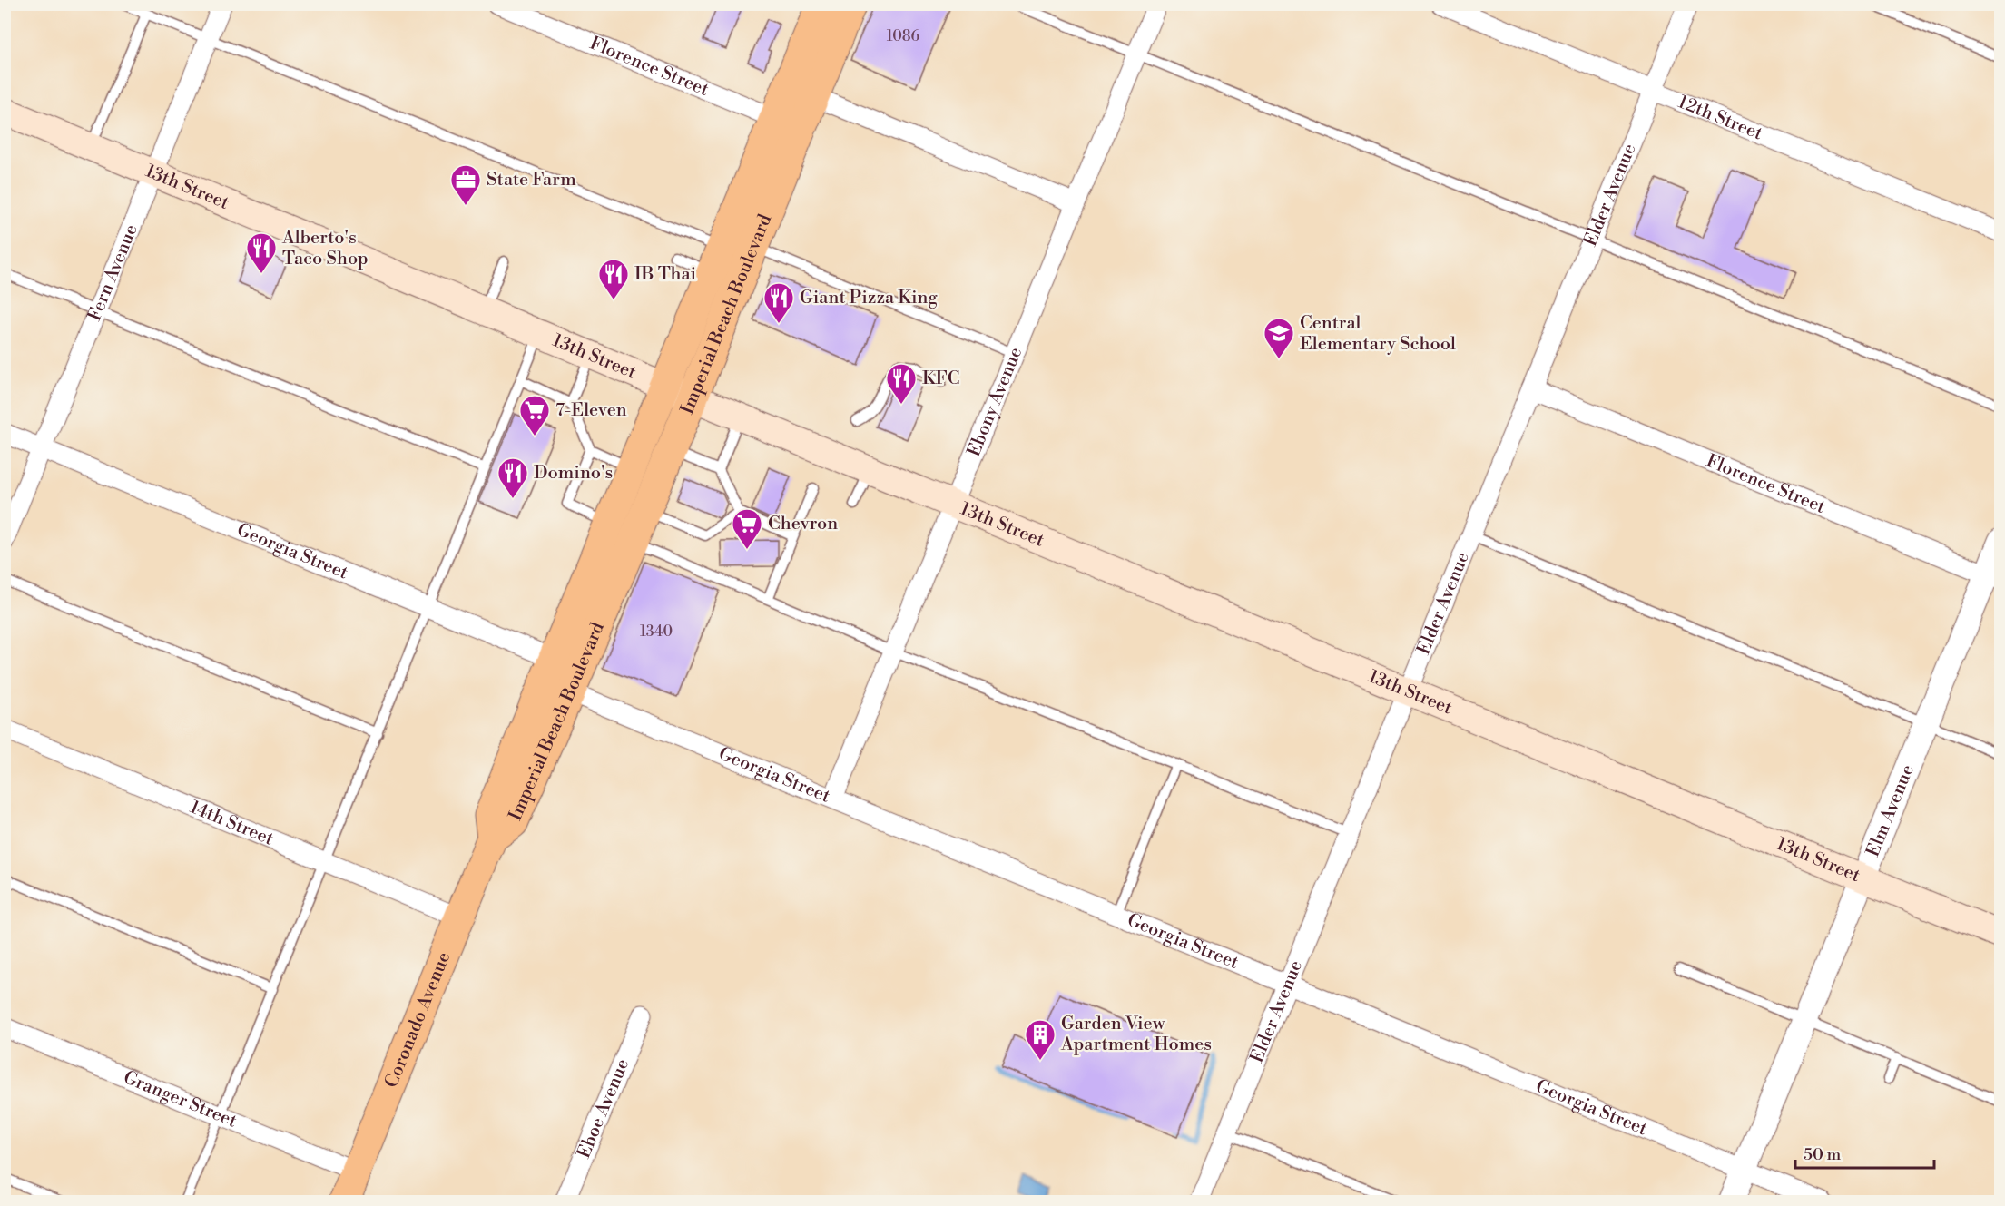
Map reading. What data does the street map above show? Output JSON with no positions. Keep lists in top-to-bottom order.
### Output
{
  "streets": {
    "main road": ["13th Street", "Imperial Beach Boulevard", "Coronado Avenue"],
    "street": [
      "Florence Street",
      "12th Street",
      "Elder Avenue",
      "Fern Avenue",
      "Ebony Avenue",
      "Georgia Street",
      "Elm Avenue",
      "14th Street",
      "Granger Street",
      "Eboe Avenue"
    ]
  },
  "crossings": [
    ["Florence Street", "Elder Avenue"],
    ["Florence Street", "Imperial Beach Boulevard"],
    ["Florence Street", "Elm Avenue"],
    ["12th Street", "Elder Avenue"],
    ["13th Street", "Elder Avenue"],
    ["13th Street", "Fern Avenue"],
    ["13th Street", "Imperial Beach Boulevard"],
    ["13th Street", "Ebony Avenue"],
    ["13th Street", "Elm Avenue"],
    ["Elder Avenue", "Georgia Street"],
    ["Fern Avenue", "Georgia Street"],
    ["Imperial Beach Boulevard", "Georgia Street"],
    ["Imperial Beach Boulevard", "Coronado Avenue"],
    ["Ebony Avenue", "Georgia Street"],
    ["Georgia Street", "Elm Avenue"],
    ["14th Street", "Coronado Avenue"],
    ["Coronado Avenue", "Granger Street"]
  ],
  "places": {
    "office": ["State Farm"],
    "restaurant": [
      "Alberto's Taco Shop",
      "IB Thai",
      "Giant Pizza King",
      "KFC",
      "Domino's"
    ],
    "school or university": ["Central Elementary School"],
    "supermarket": ["7-Eleven", "Chevron"],
    "building": ["Garden View Apartment Homes"]
  },
  "house_numbers": ["1086", "1340"],
  "scale_bar": "50 m"
}
